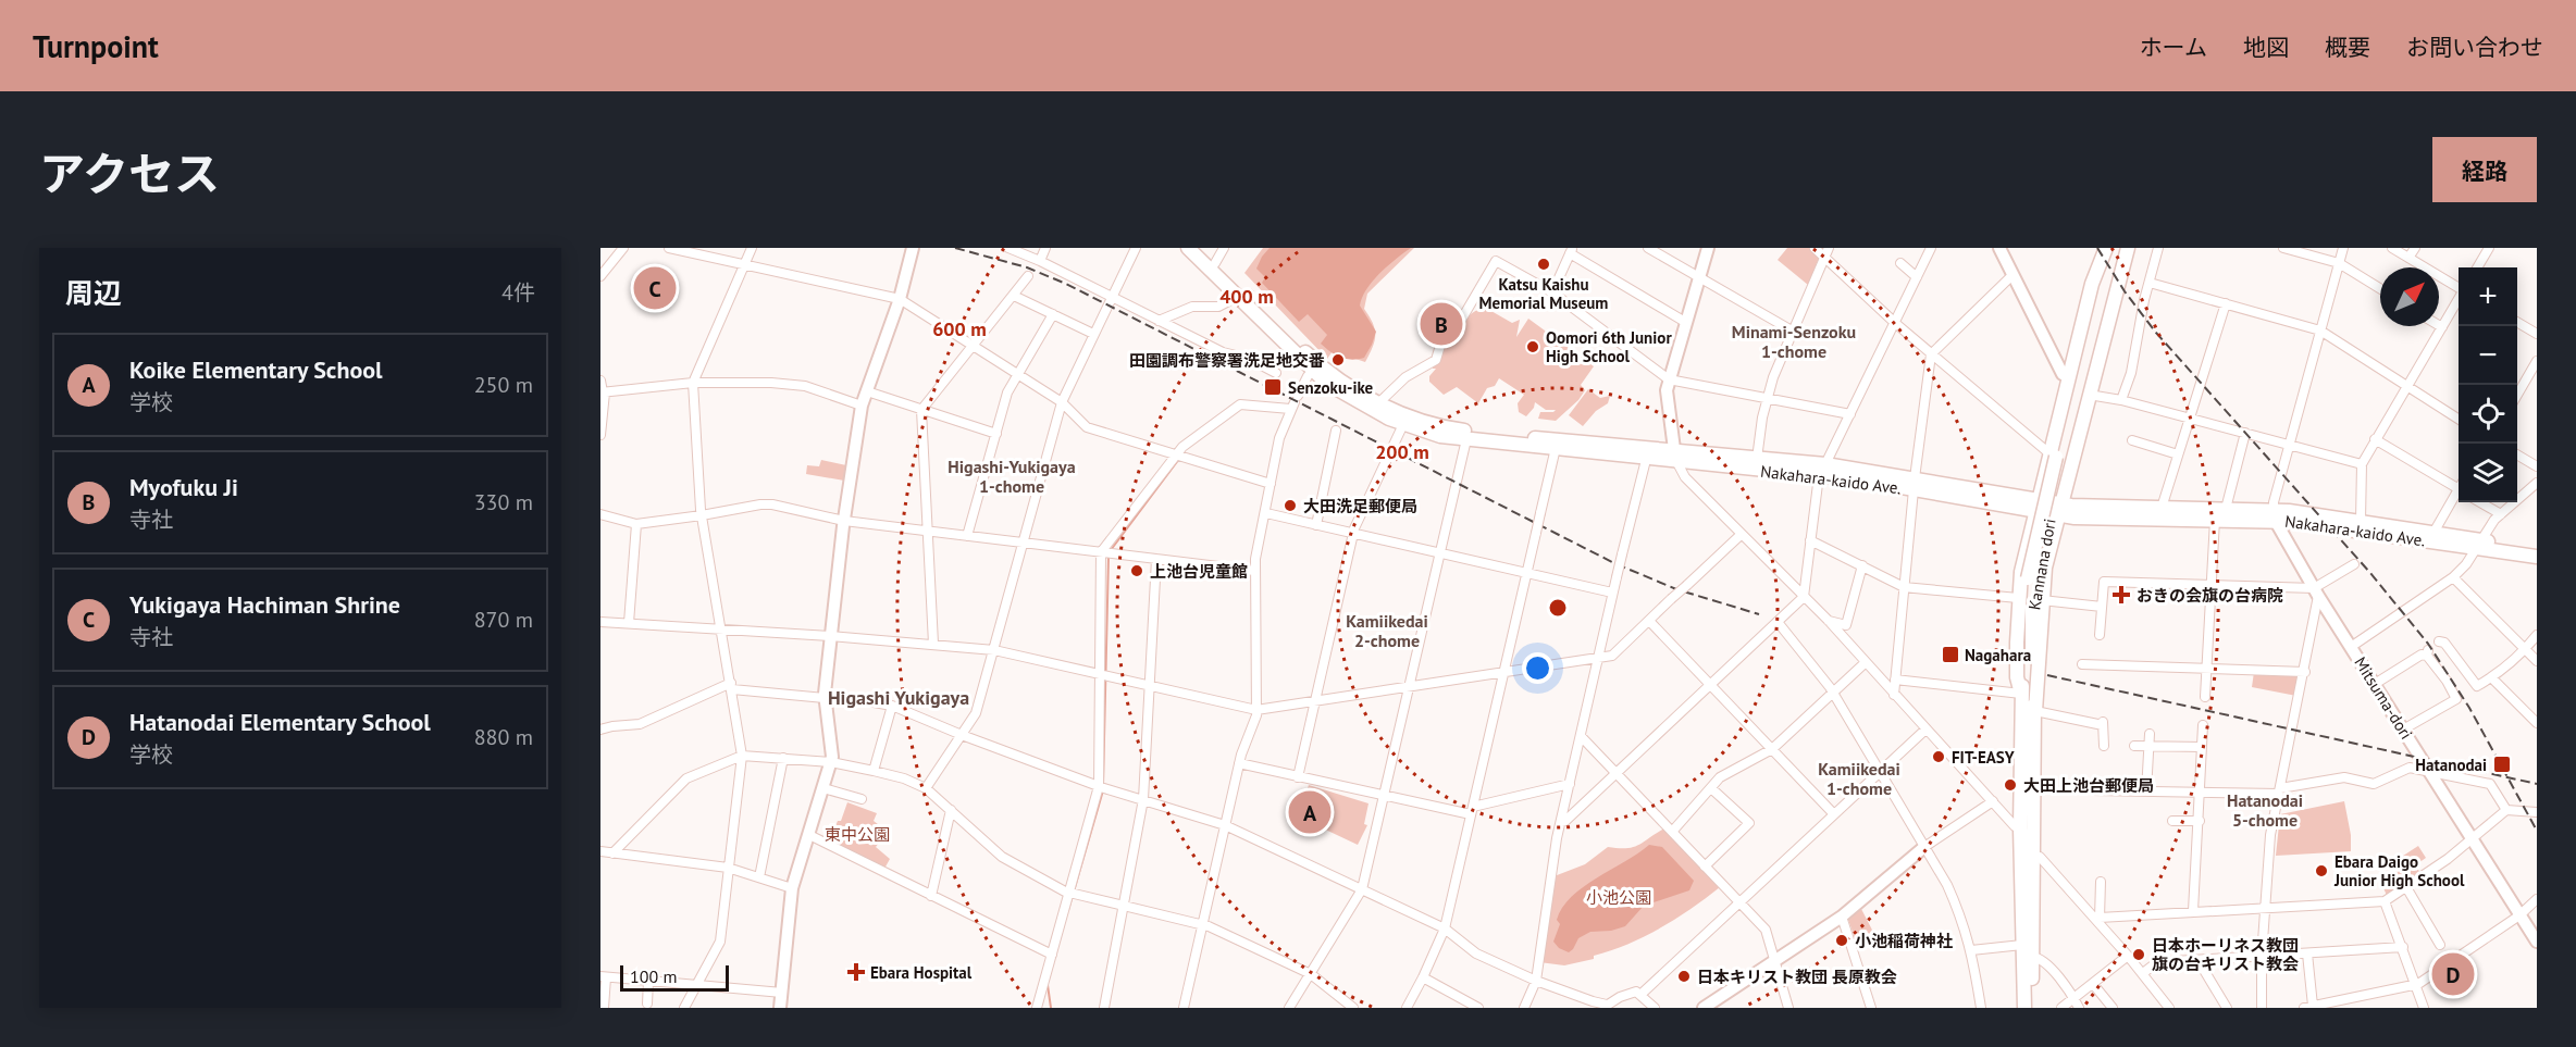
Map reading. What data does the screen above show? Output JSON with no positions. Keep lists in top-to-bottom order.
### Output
{
  "streets": {
    "main road": ["Nakahara-kaido Ave.", "Kannana dori"],
    "street": ["Mitsuma-dori"]
  },
  "crossings": [
    ["Nakahara-kaido Ave.", "Mitsuma-dori"]
  ],
  "districts": [
    "Minami-Senzoku 1-chome",
    "Higashi-Yukigaya 1-chome",
    "Kamiikedai 2-chome",
    "Higashi Yukigaya",
    "Kamiikedai 1-chome",
    "Hatanodai 5-chome"
  ],
  "parks": ["東中公園", "小池公園"],
  "places": {
    "other": [
      "Katsu Kaishu Memorial Museum",
      "Oomori 6th Junior High School",
      "田園調布警察署洗足地交番",
      "大田洗足郵便局",
      "上池台児童館",
      "FIT-EASY",
      "大田上池台郵便局",
      "Ebara Daigo Junior High School",
      "小池稲荷神社",
      "日本ホーリネス教団 旗の台キリスト教会",
      "日本キリスト教団 長原教会"
    ],
    "transit": ["Senzoku-ike", "Nagahara", "Hatanodai"],
    "health": ["おきの会旗の台病院", "Ebara Hospital"]
  },
  "scale_bar": "100 m",
  "north": "top right",
  "page": {
    "header": "Turnpoint",
    "nav": [
      "ホーム",
      "地図",
      "概要",
      "お問い合わせ"
    ],
    "title": "アクセス",
    "buttons": "経路",
    "heading": ["周辺", "4件"],
    "pins": [
      "C",
      "B",
      "A",
      "D"
    ],
    "map_buttons": ["+", "−"],
    "list": [
      {
        "mark": "A",
        "name": "Koike Elementary School",
        "note": "学校",
        "value": "250 m"
      },
      {
        "mark": "B",
        "name": "Myofuku Ji",
        "note": "寺社",
        "value": "330 m"
      },
      {
        "mark": "C",
        "name": "Yukigaya Hachiman Shrine",
        "note": "寺社",
        "value": "870 m"
      },
      {
        "mark": "D",
        "name": "Hatanodai Elementary School",
        "note": "学校",
        "value": "880 m"
      }
    ],
    "scale": "100 m"
  },
  "rings": ["400 m", "600 m", "200 m"]
}
